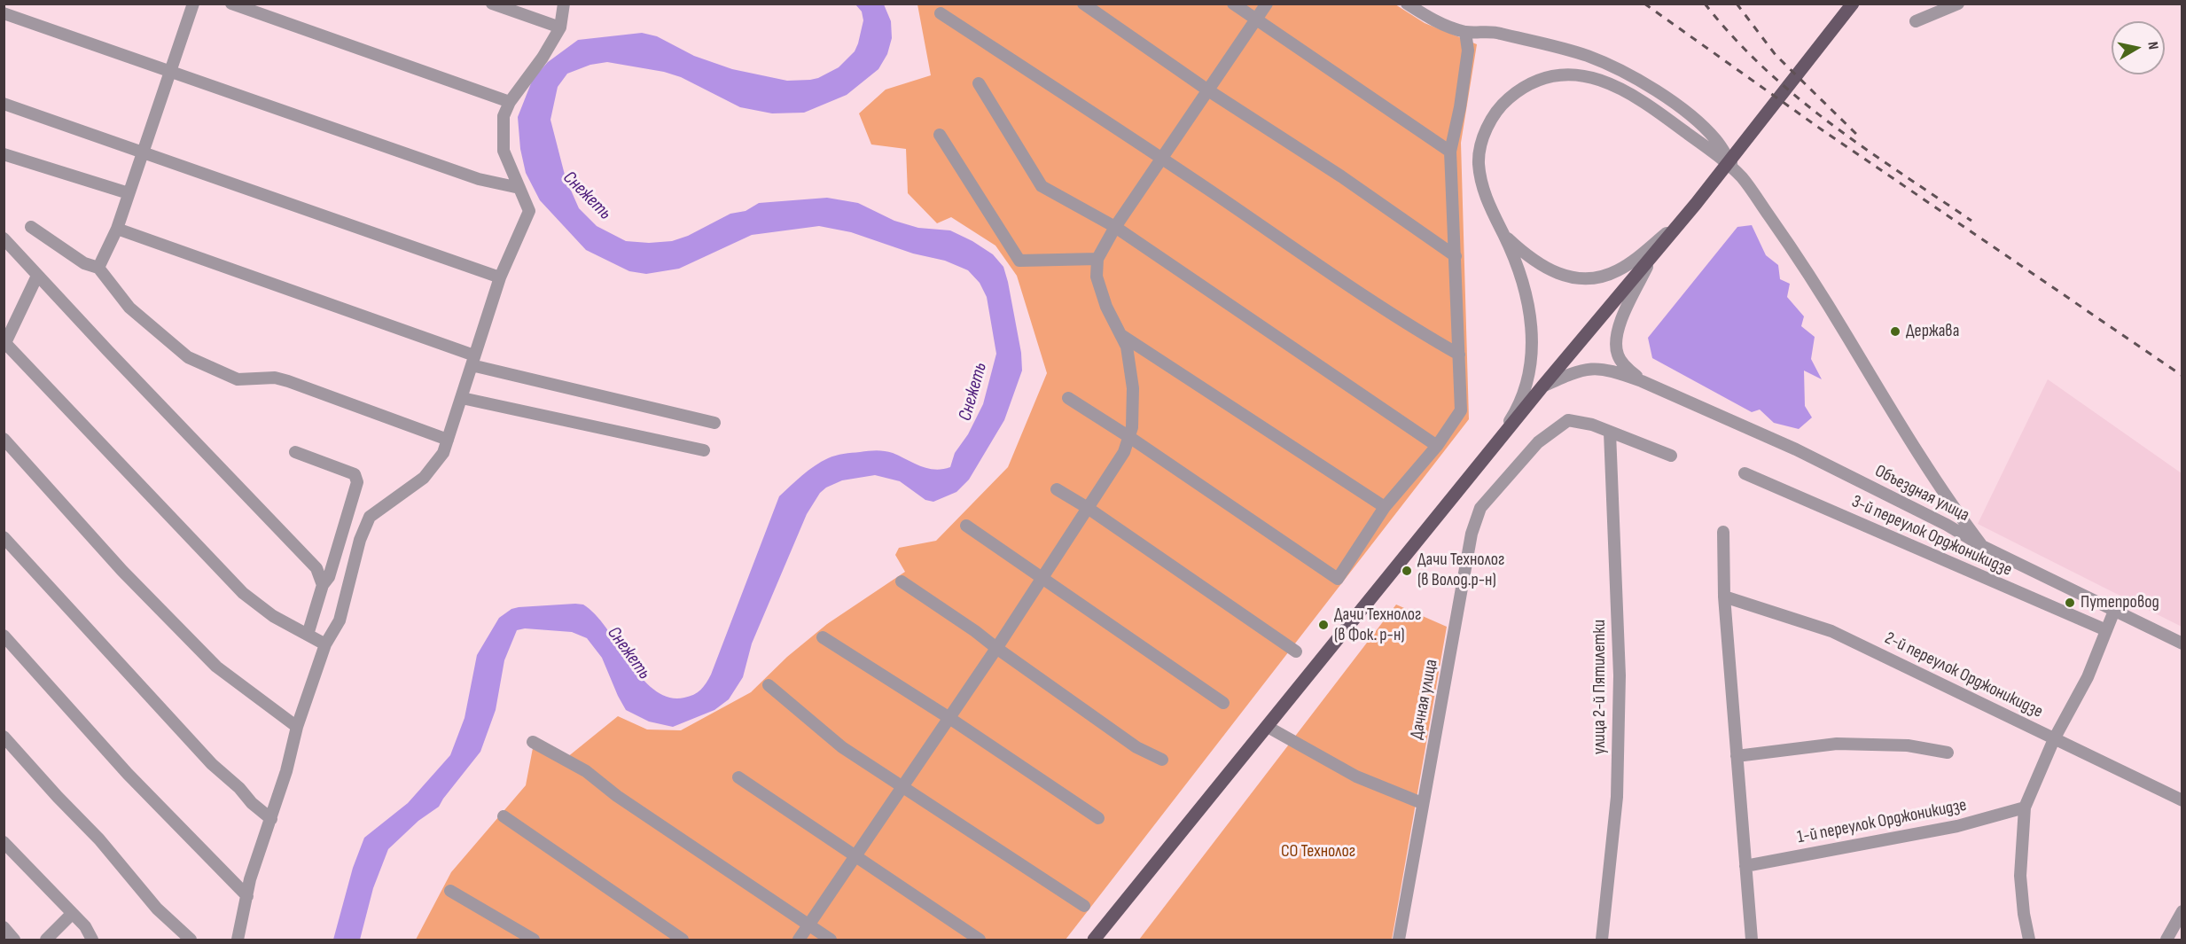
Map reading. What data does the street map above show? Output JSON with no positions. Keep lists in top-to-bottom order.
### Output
{
  "streets": {
    "street": [
      "Объездная улица",
      "3-й переулок Орджоникидзе",
      "2-й переулок Орджоникидзе",
      "улица 2-й Пятилетки",
      "Дачная улица",
      "1-й переулок Орджоникидзе"
    ]
  },
  "crossings": [
    ["улица 2-й Пятилетки", "Дачная улица"]
  ],
  "water": ["Снежеть"],
  "parks": ["СО Технолог"],
  "places": [
    "Держава",
    "Дачи Технолог (в Волод.р-н)",
    "Путепровод",
    "Дачи Технолог (в Фок. р-н)"
  ],
  "north": "right"
}
